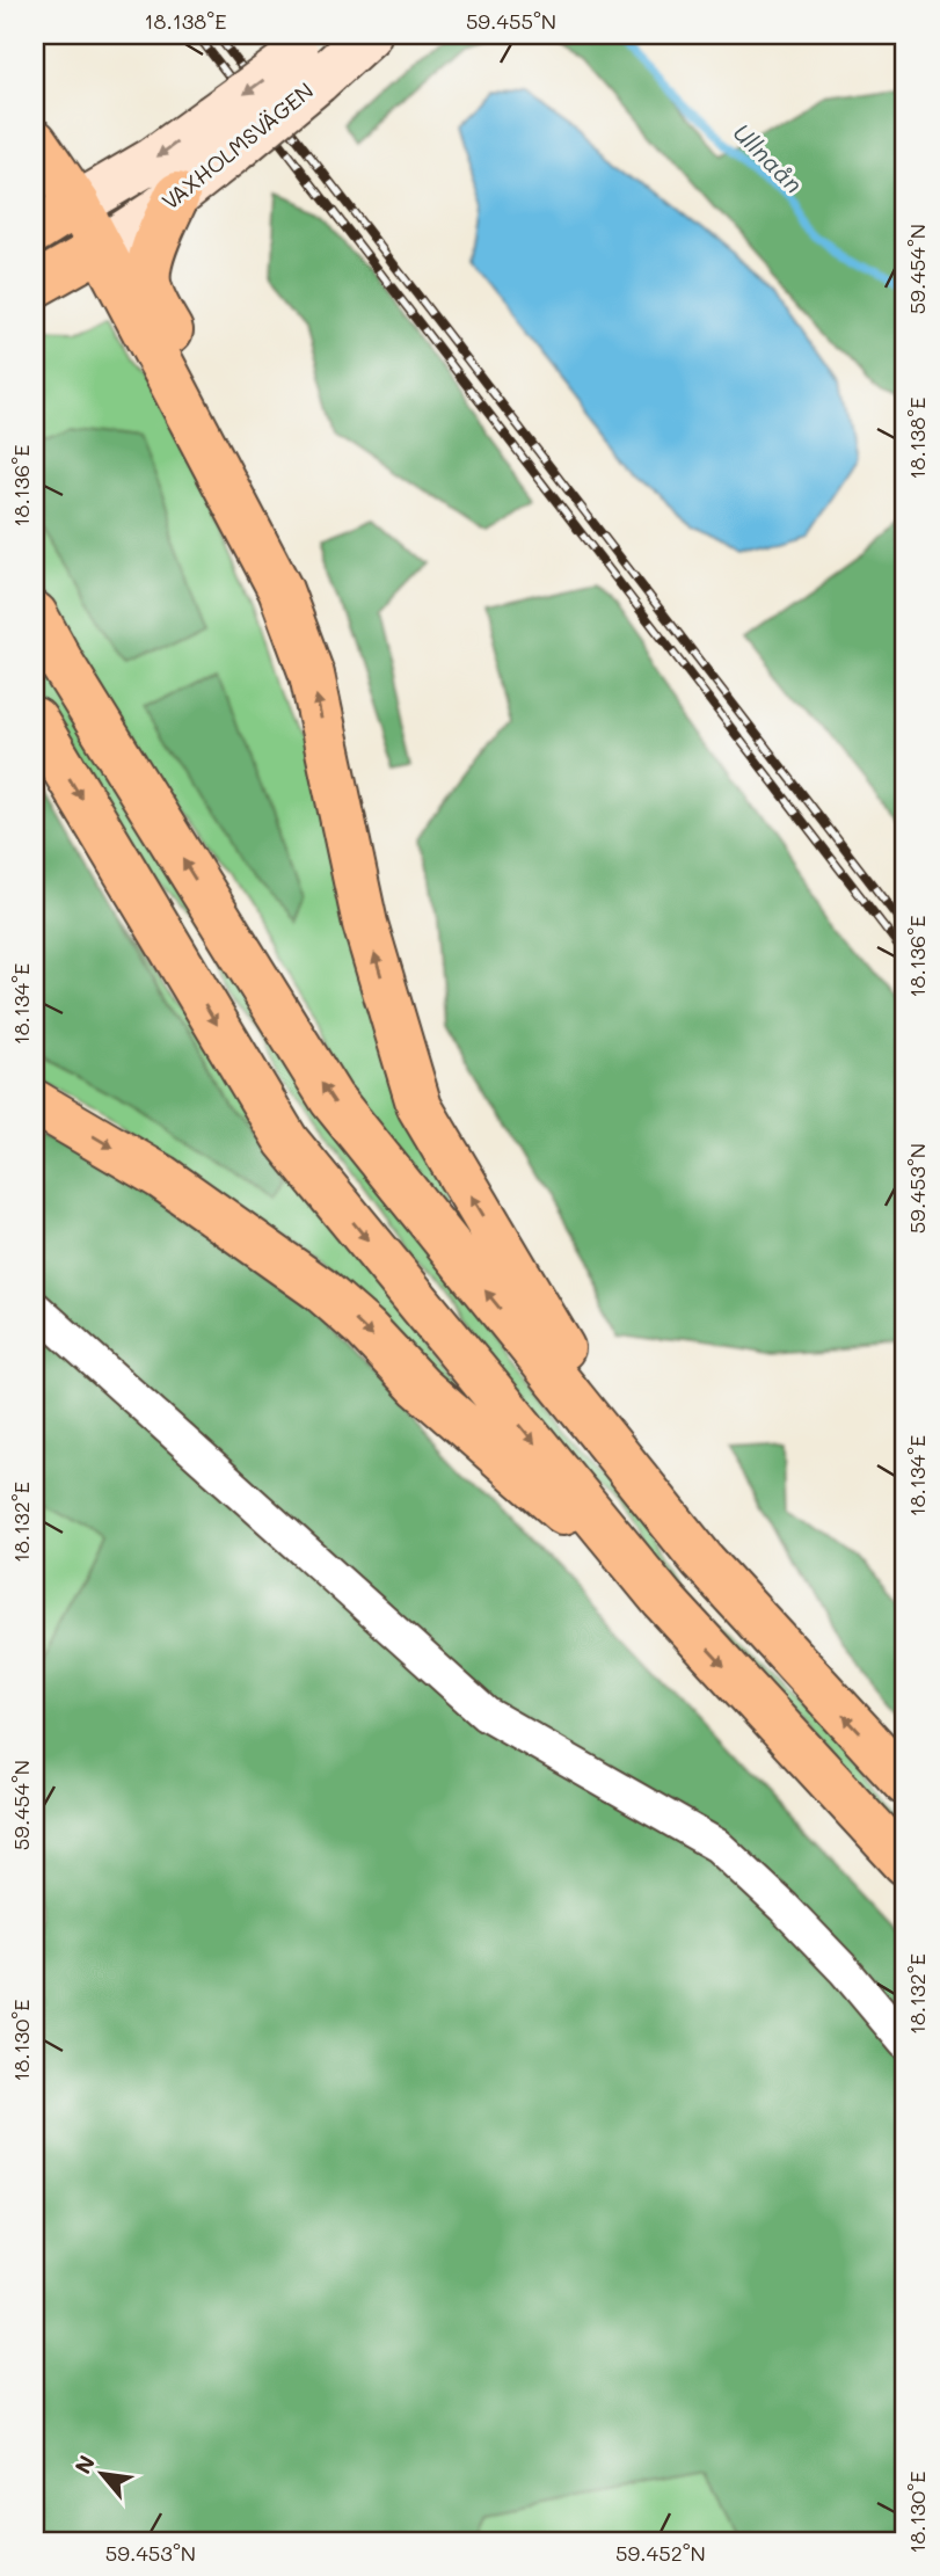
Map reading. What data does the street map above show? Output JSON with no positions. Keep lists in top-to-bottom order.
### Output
{
  "streets": {
    "main road": ["VAXHOLMSVÄGEN"]
  },
  "water": ["Ullnaån"],
  "north": "top left",
  "coordinates": [
    "18.138°E",
    "59.455°N",
    "59.454°N",
    "18.136°E",
    "18.134°E",
    "59.453°N",
    "18.132°E",
    "18.130°E",
    "59.452°N"
  ]
}
